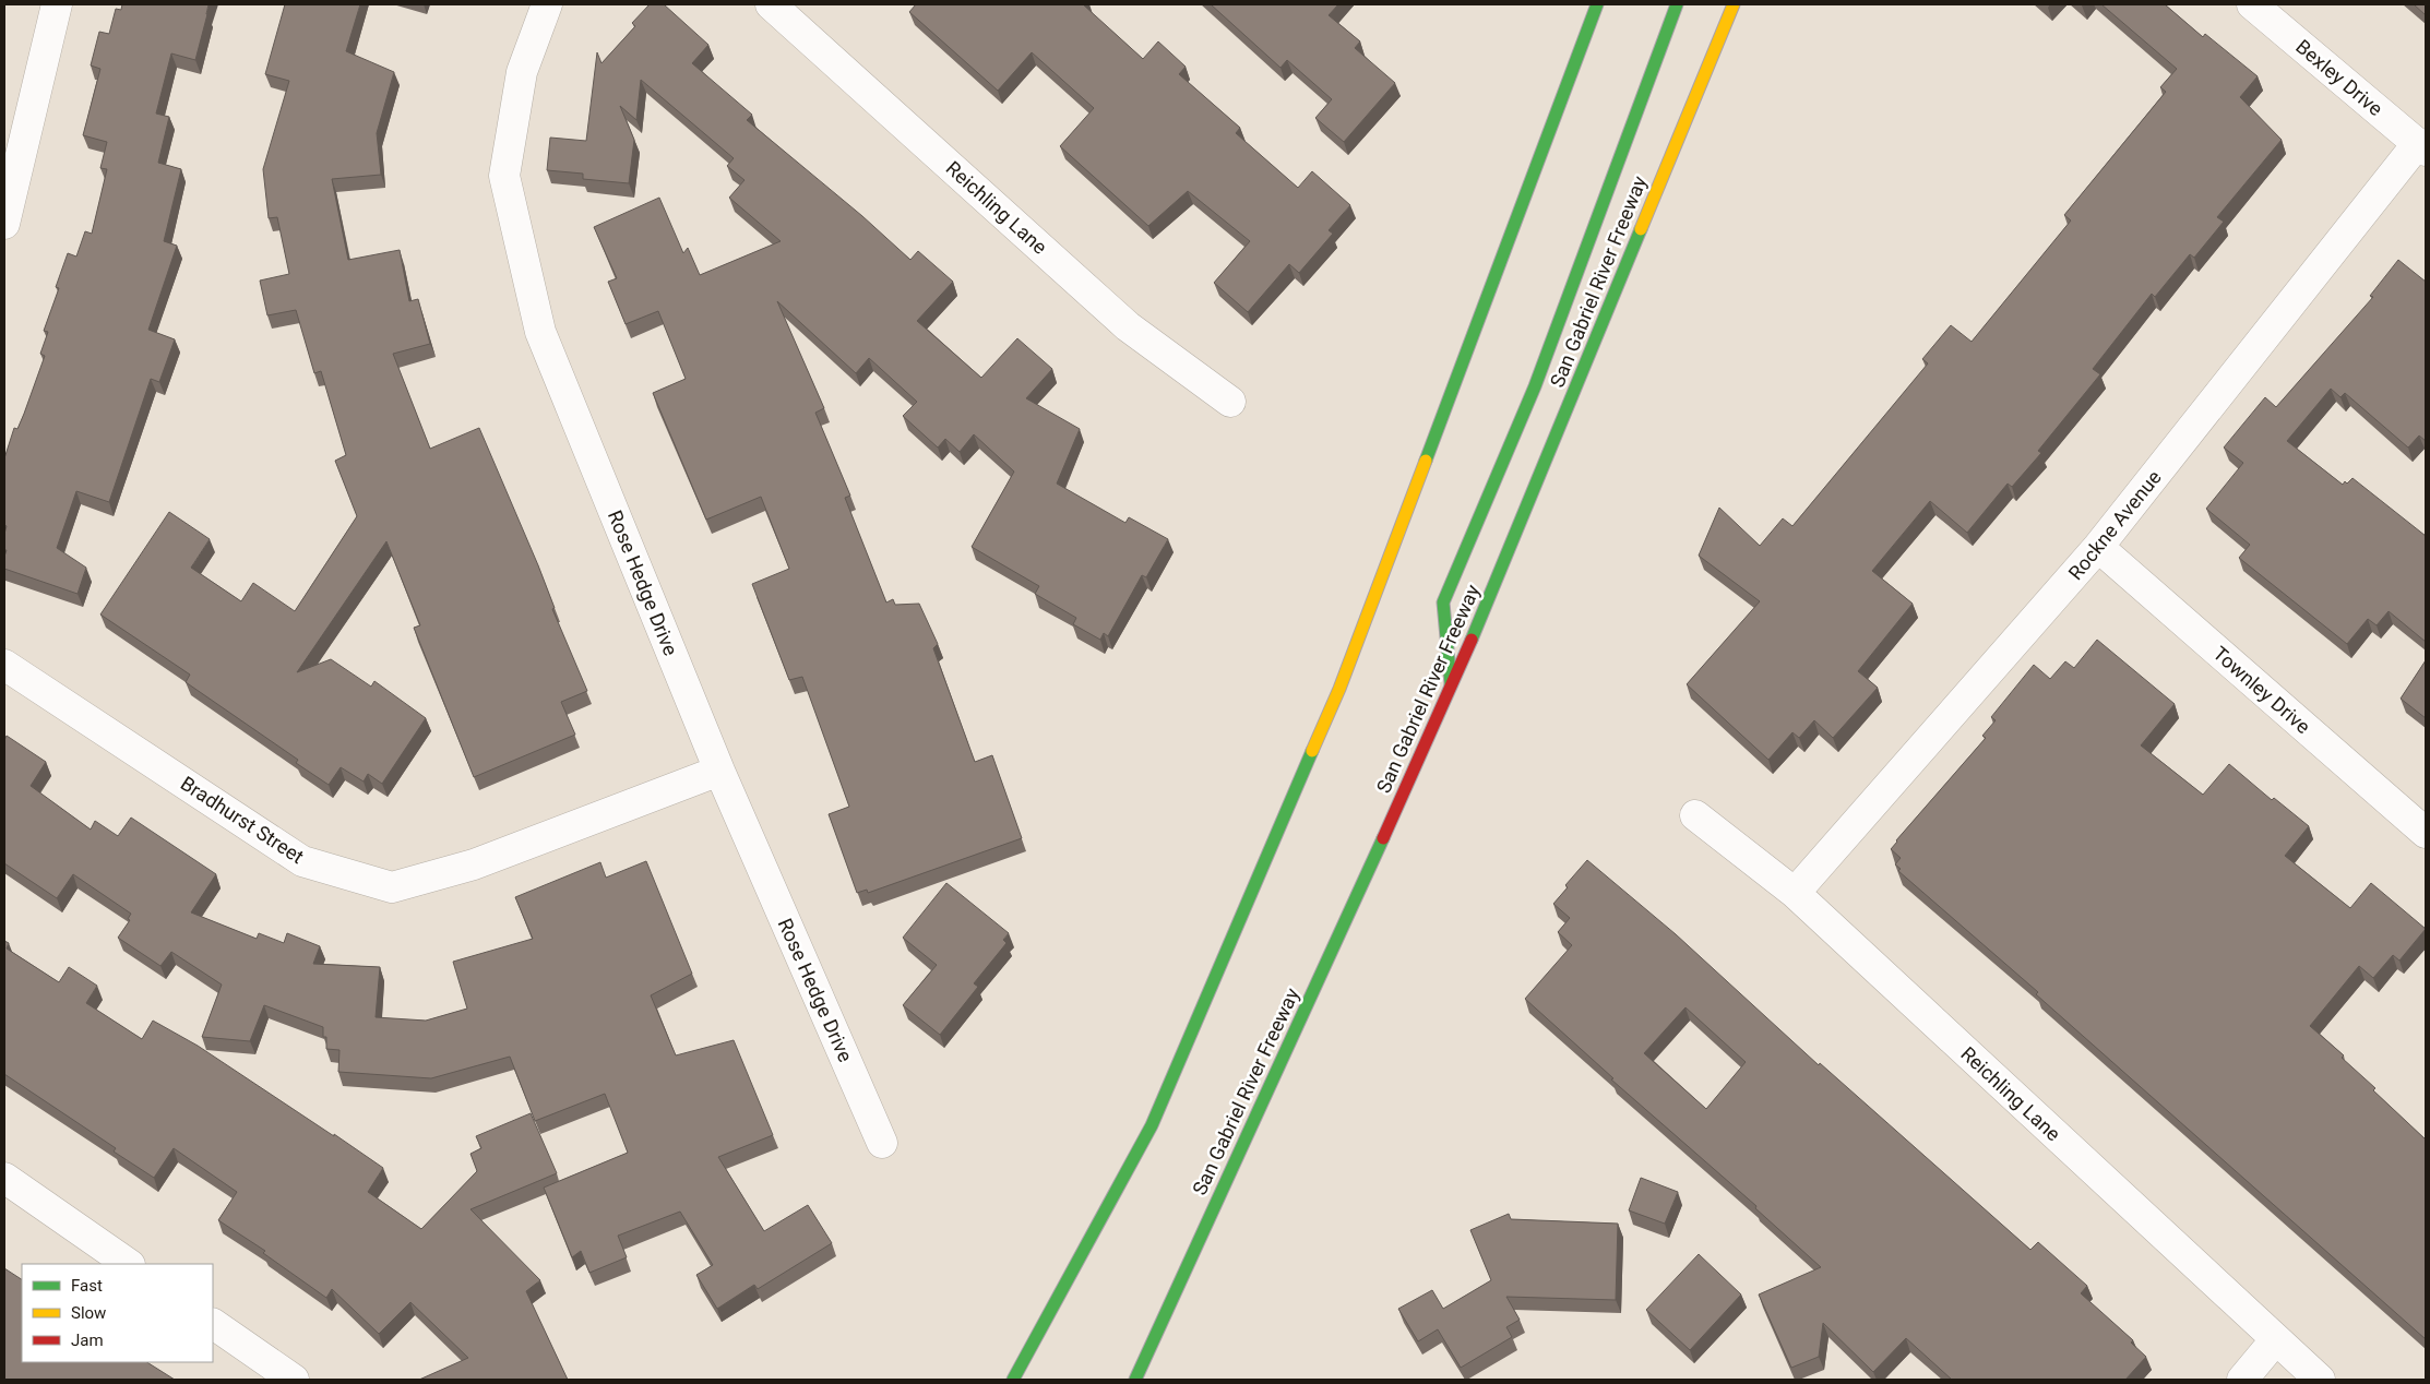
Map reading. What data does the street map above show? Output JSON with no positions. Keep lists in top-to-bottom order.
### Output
{
  "streets": {
    "highway": ["San Gabriel River Freeway"],
    "street": [
      "Bexley Drive",
      "Reichling Lane",
      "Rockne Avenue",
      "Rose Hedge Drive",
      "Townley Drive",
      "Bradhurst Street"
    ]
  },
  "crossings": [
    ["Bexley Drive", "Rockne Avenue"],
    ["Reichling Lane", "Rockne Avenue"],
    ["Rockne Avenue", "Townley Drive"],
    ["Rose Hedge Drive", "Bradhurst Street"]
  ],
  "legend": ["Fast", "Slow", "Jam"]
}
